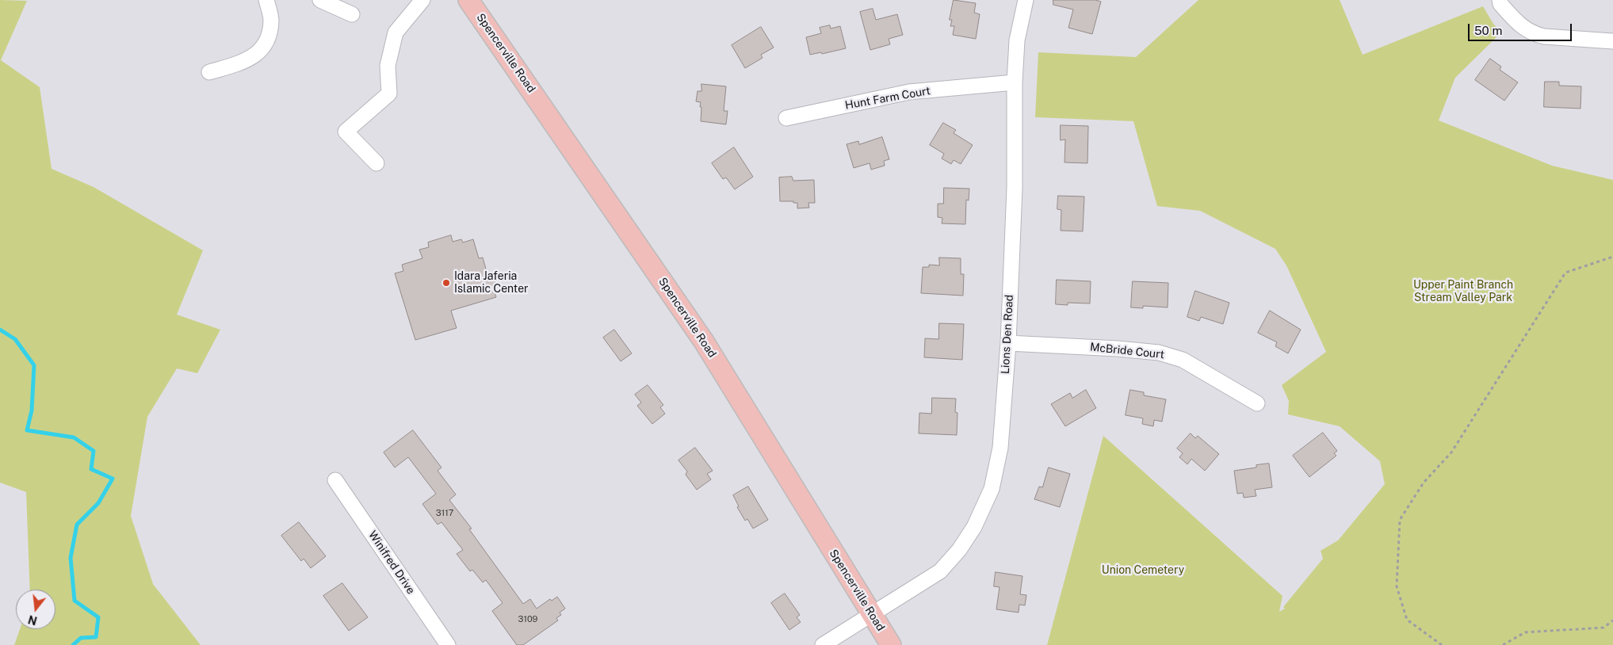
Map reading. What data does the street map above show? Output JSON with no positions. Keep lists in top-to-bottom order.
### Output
{
  "streets": {
    "main road": ["Spencerville Road"],
    "street": [
      "Hunt Farm Court",
      "Lions Den Road",
      "McBride Court",
      "Winifred Drive"
    ]
  },
  "crossings": [
    ["Spencerville Road", "Lions Den Road"],
    ["Hunt Farm Court", "Lions Den Road"],
    ["Lions Den Road", "McBride Court"]
  ],
  "parks": ["Upper Paint Branch Stream Valley Park", "Union Cemetery"],
  "places": ["Idara Jaferia Islamic Center"],
  "house_numbers": ["3117", "3109"],
  "scale_bar": "50 m",
  "north": "bottom"
}
